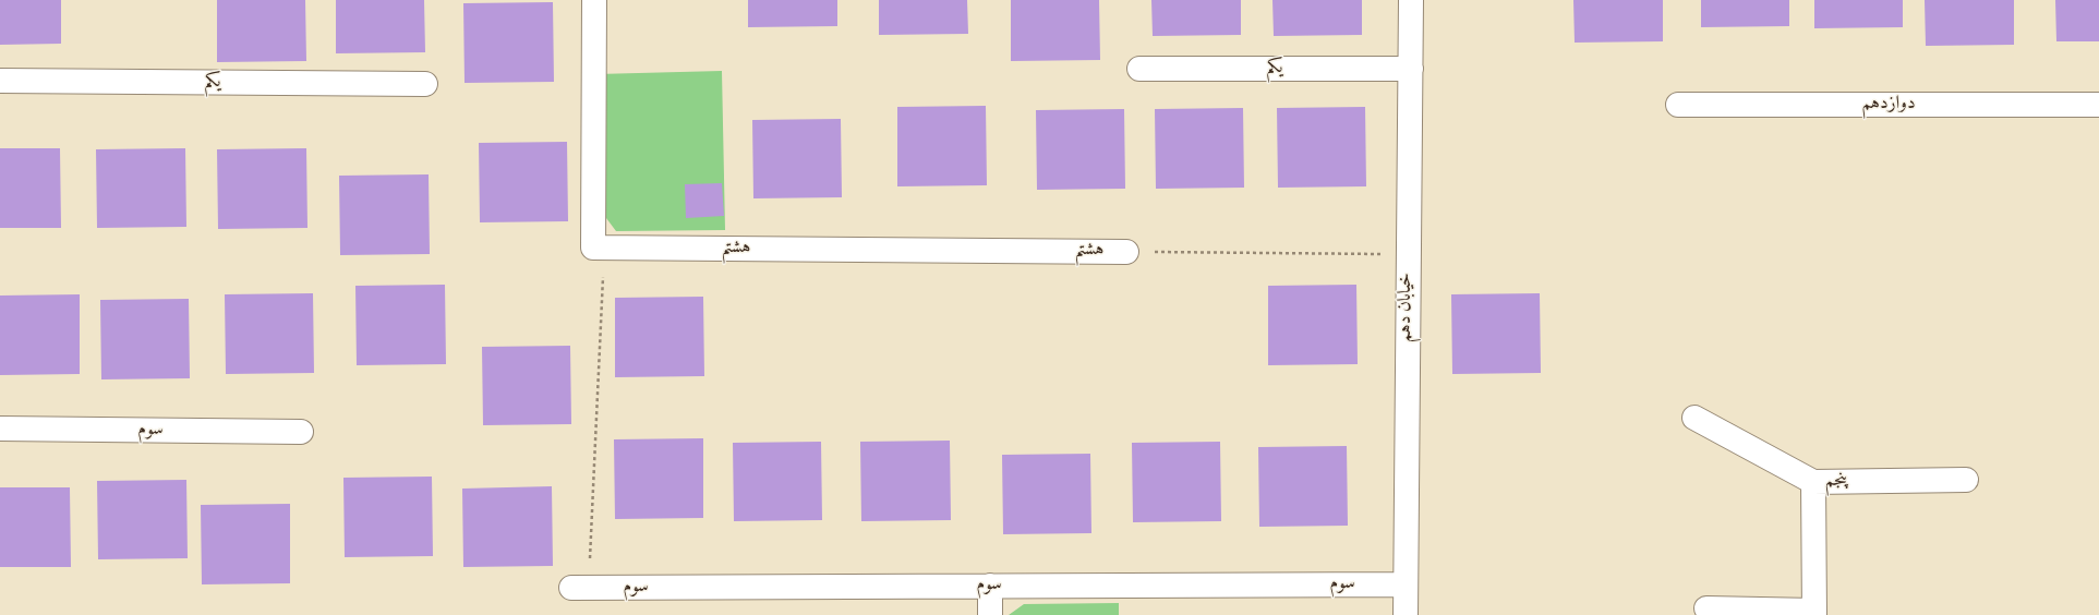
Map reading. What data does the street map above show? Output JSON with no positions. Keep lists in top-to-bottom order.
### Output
{
  "streets": {
    "street": [
      "یکم",
      "دوازدهم",
      "هشتم",
      "خیابان دهم",
      "سوم",
      "پنجم"
    ]
  },
  "crossings": [
    ["یکم", "خیابان دهم"],
    ["خیابان دهم", "سوم"]
  ]
}
